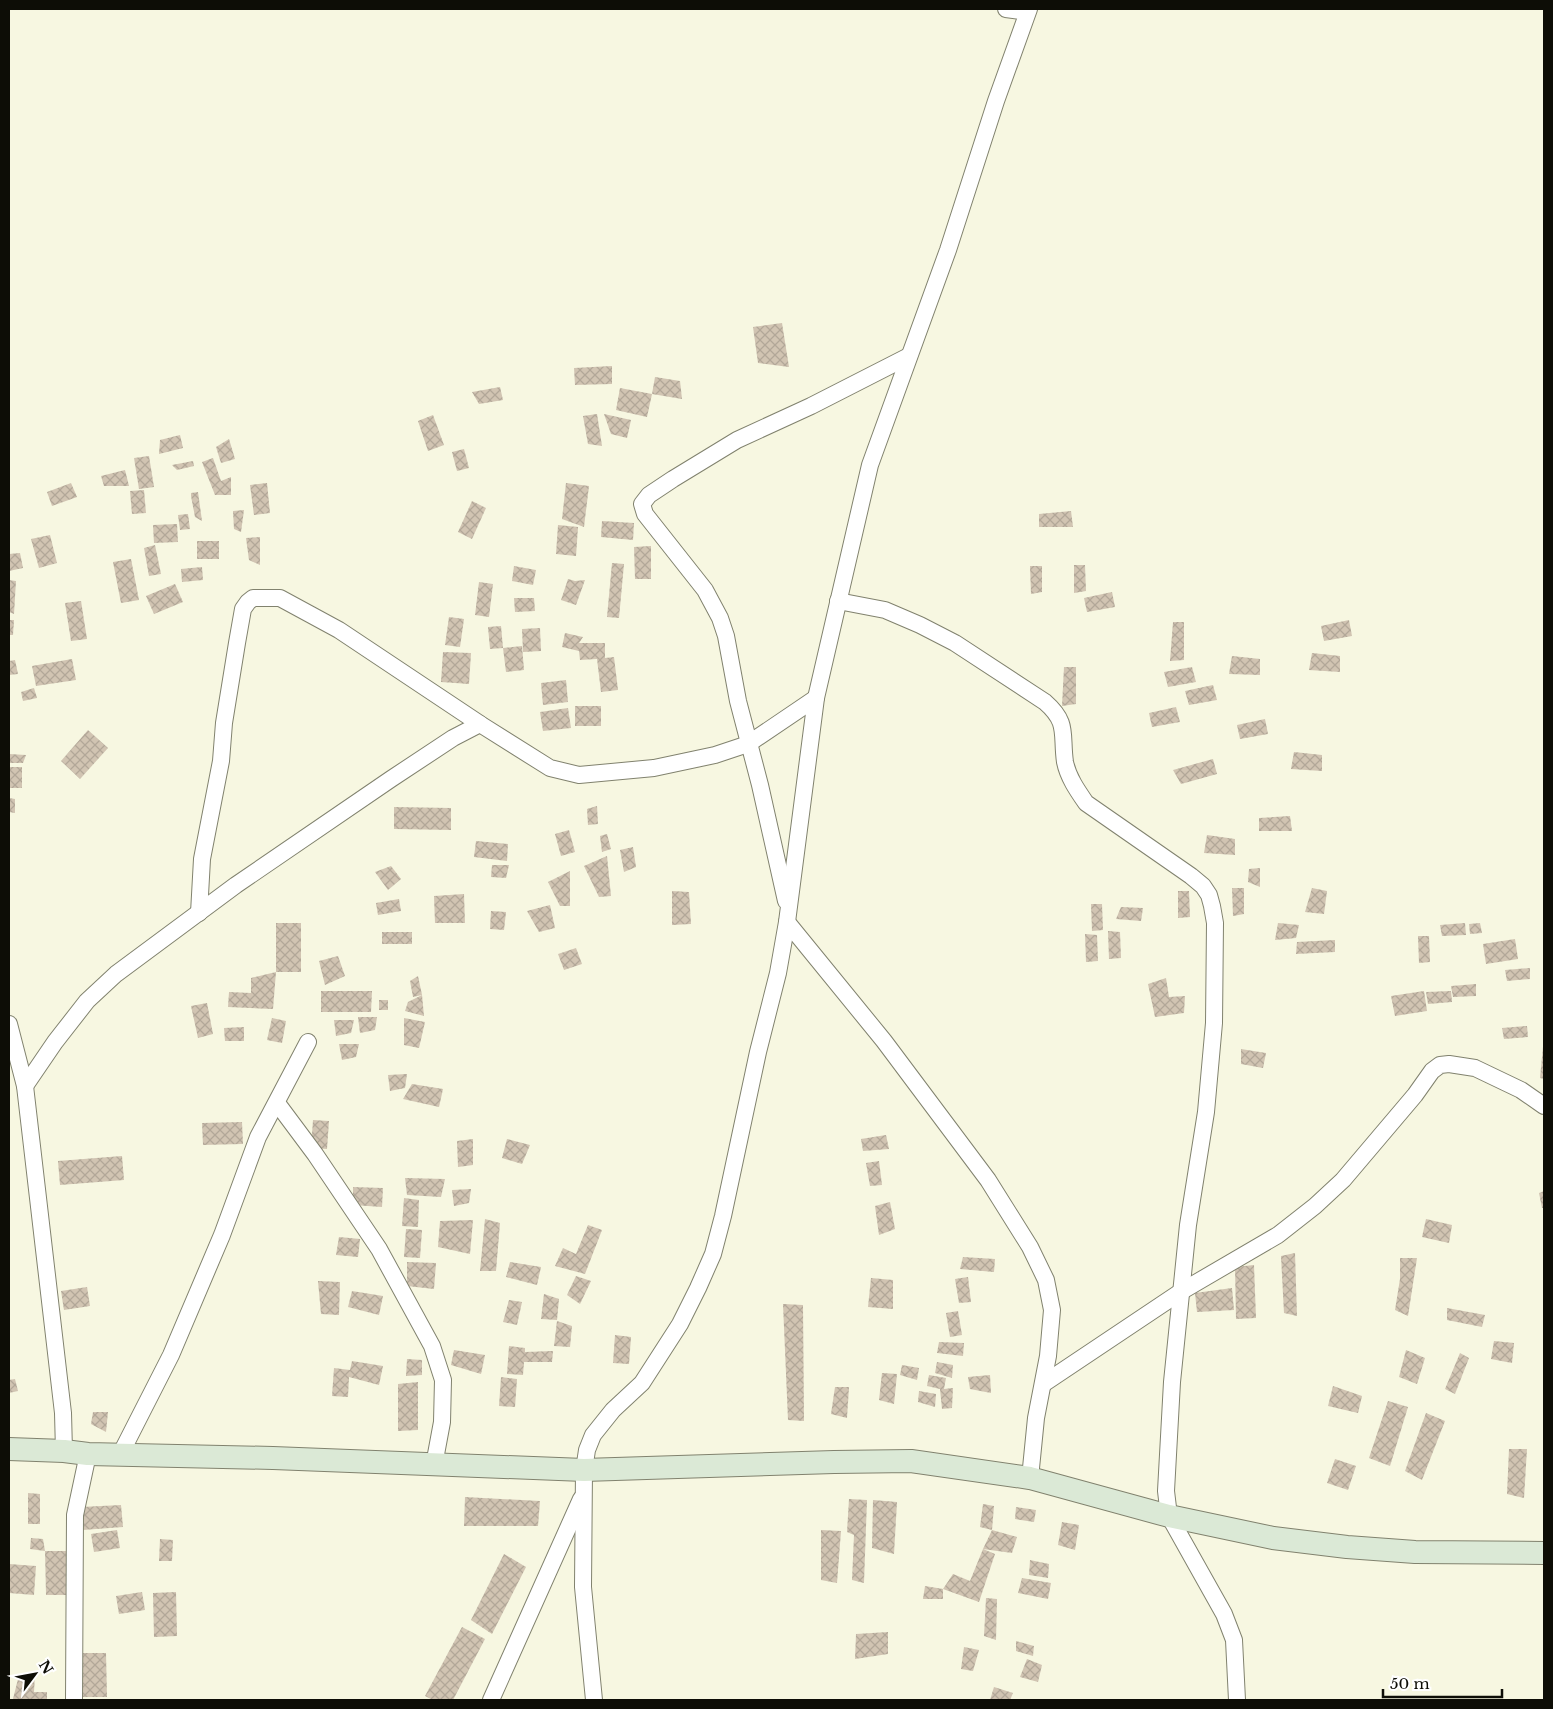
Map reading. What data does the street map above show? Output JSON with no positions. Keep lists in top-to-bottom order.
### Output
{
  "scale_bar": "50 m",
  "north": "top right"
}
